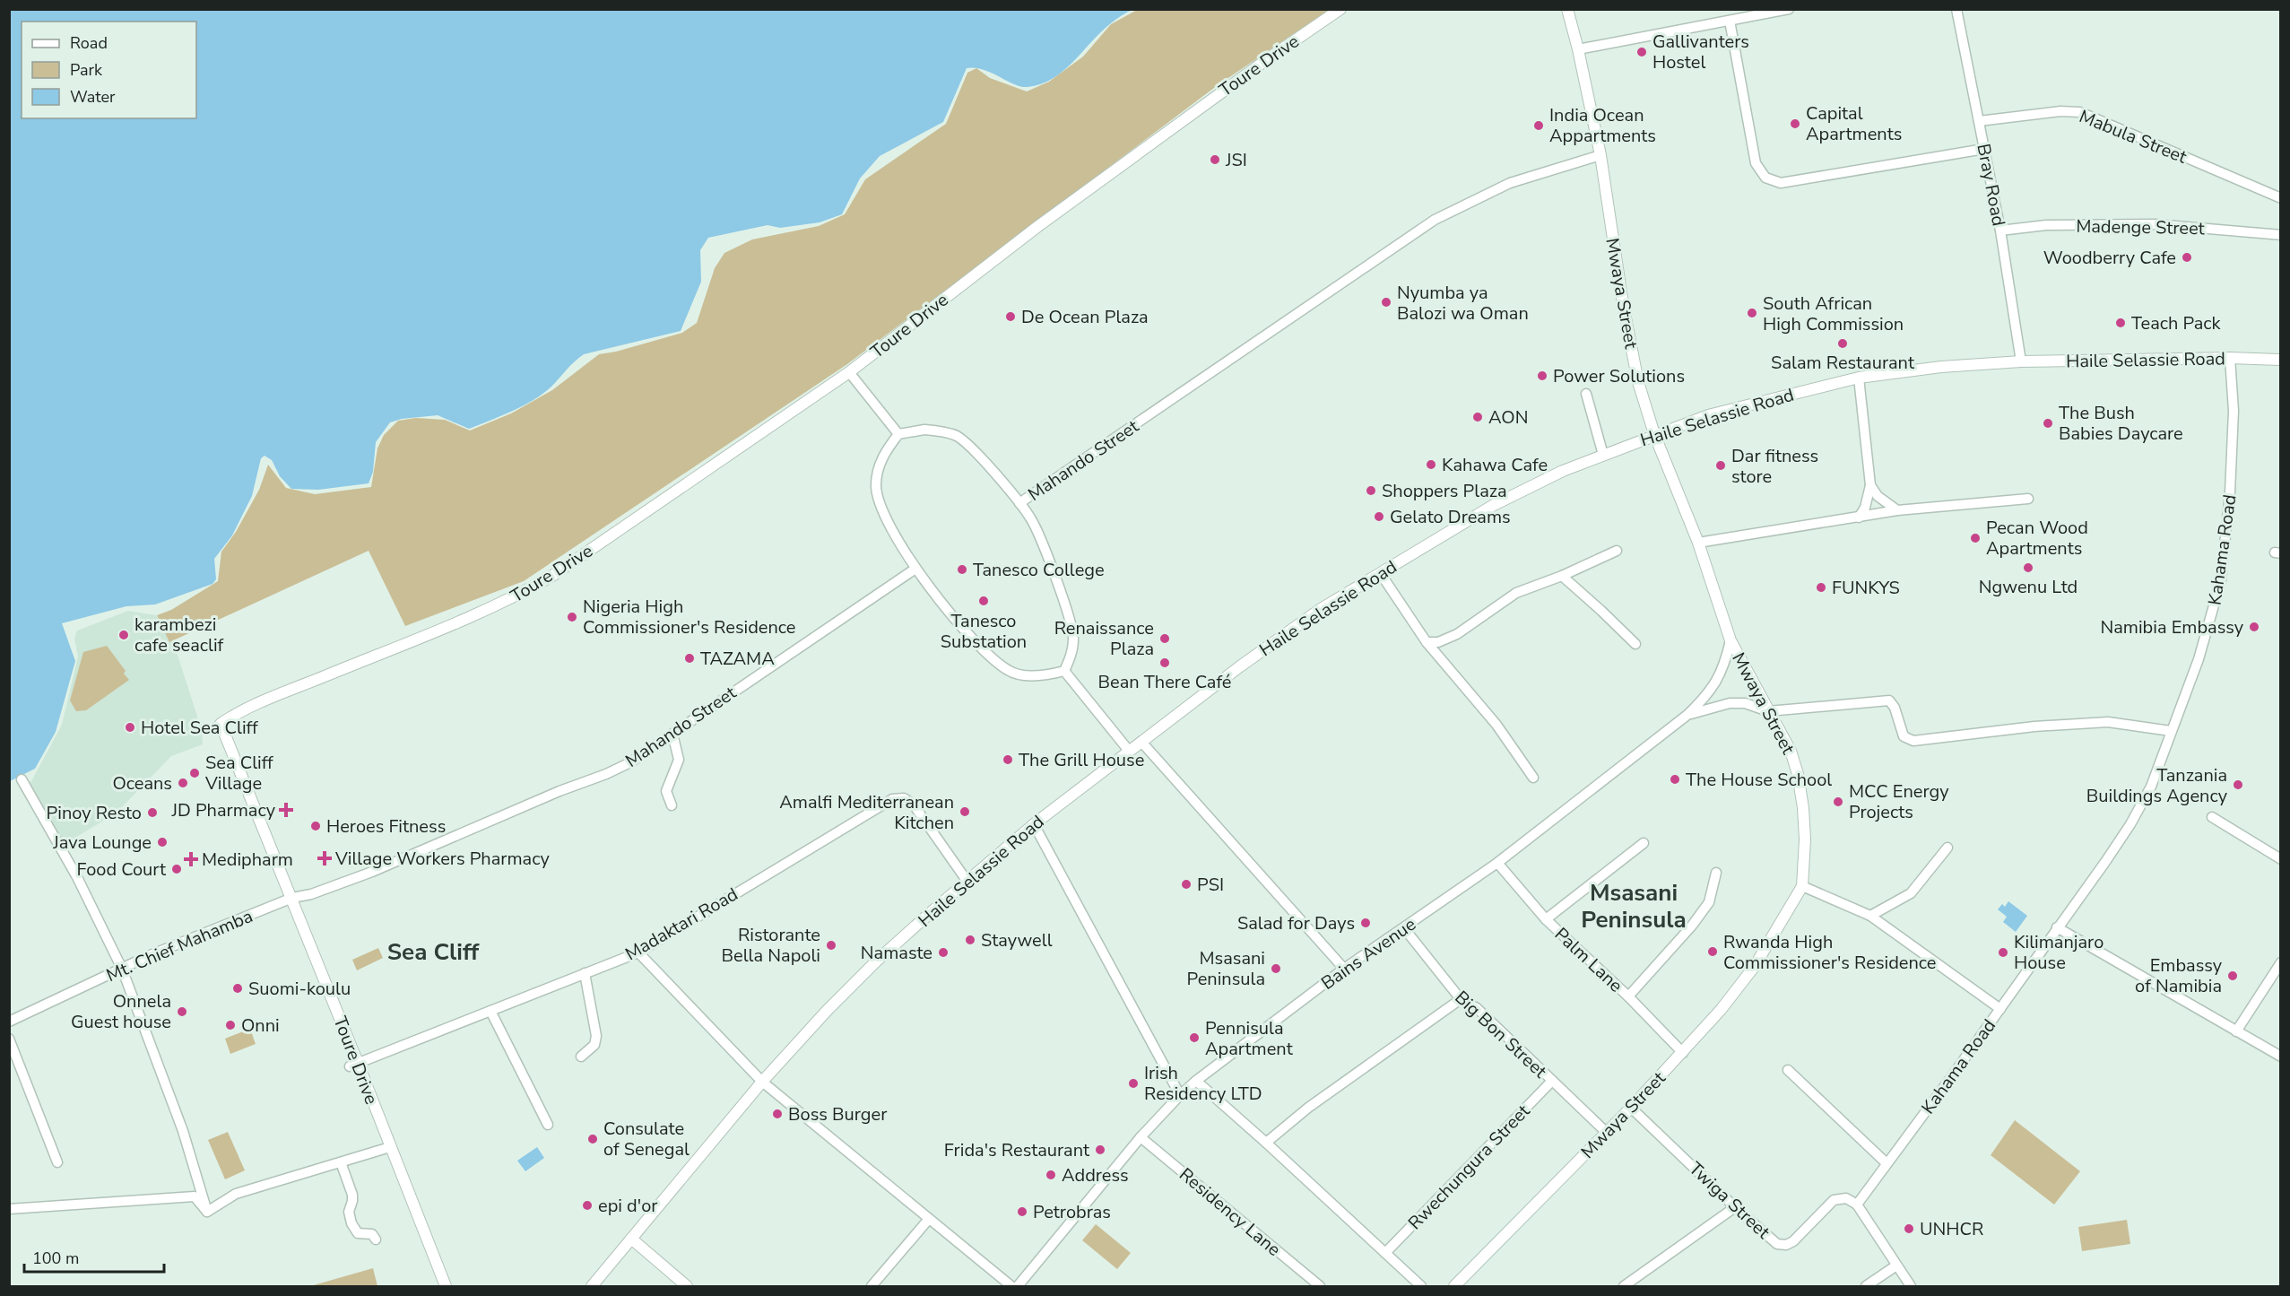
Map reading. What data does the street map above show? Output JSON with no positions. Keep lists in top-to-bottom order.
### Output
{
  "streets": {
    "street": [
      "Toure Drive",
      "Mabula Street",
      "Bray Road",
      "Madenge Street",
      "Mwaya Street",
      "Haile Selassie Road",
      "Mahando Street",
      "Kahama Road",
      "Madaktari Road",
      "Mt. Chief Mahamba",
      "Bains Avenue",
      "Palm Lane",
      "Big Bon Street",
      "Rwechungura Street",
      "Twiga Street",
      "Residency Lane"
    ]
  },
  "crossings": [
    ["Toure Drive", "Mahando Street"],
    ["Toure Drive", "Madaktari Road"],
    ["Toure Drive", "Mt. Chief Mahamba"],
    ["Mabula Street", "Bray Road"],
    ["Bray Road", "Madenge Street"],
    ["Bray Road", "Haile Selassie Road"],
    ["Mwaya Street", "Haile Selassie Road"],
    ["Mwaya Street", "Mahando Street"],
    ["Mwaya Street", "Bains Avenue"],
    ["Mwaya Street", "Palm Lane"],
    ["Mwaya Street", "Big Bon Street"],
    ["Mwaya Street", "Twiga Street"],
    ["Haile Selassie Road", "Kahama Road"],
    ["Haile Selassie Road", "Madaktari Road"],
    ["Mahando Street", "Mt. Chief Mahamba"],
    ["Kahama Road", "Twiga Street"],
    ["Bains Avenue", "Palm Lane"],
    ["Bains Avenue", "Big Bon Street"],
    ["Bains Avenue", "Residency Lane"],
    ["Big Bon Street", "Rwechungura Street"]
  ],
  "districts": ["Msasani Peninsula", "Sea Cliff"],
  "places": {
    "other": [
      "Gallivanters Hostel",
      "Capital Apartments",
      "India Ocean Appartments",
      "JSI",
      "Woodberry Cafe",
      "Nyumba ya Balozi wa Oman",
      "South African High Commission",
      "De Ocean Plaza",
      "Teach Pack",
      "Salam Restaurant",
      "Power Solutions",
      "AON",
      "The Bush Babies Daycare",
      "Kahawa Cafe",
      "Dar fitness store",
      "Shoppers Plaza",
      "Gelato Dreams",
      "Pecan Wood Apartments",
      "Ngwenu Ltd",
      "Tanesco College",
      "FUNKYS",
      "Tanesco Substation",
      "Nigeria High Commissioner's Residence",
      "Namibia Embassy",
      "karambezi cafe seaclif",
      "Renaissance Plaza",
      "TAZAMA",
      "Bean There Café",
      "Hotel Sea Cliff",
      "The Grill House",
      "Sea Cliff Village",
      "The House School",
      "Oceans",
      "Tanzania Buildings Agency",
      "MCC Energy Projects",
      "Amalfi Mediterranean Kitchen",
      "Pinoy Resto",
      "Heroes Fitness",
      "Java Lounge",
      "Food Court",
      "PSI",
      "Salad for Days",
      "Staywell",
      "Ristorante Bella Napoli",
      "Rwanda High Commissioner's Residence",
      "Namaste",
      "Kilimanjaro House",
      "Msasani Peninsula",
      "Embassy of Namibia",
      "Suomi-koulu",
      "Onnela Guest house",
      "Onni",
      "Pennisula Apartment",
      "Irish Residency LTD",
      "Boss Burger",
      "Consulate of Senegal",
      "Frida's Restaurant",
      "Address",
      "epi d'or",
      "Petrobras",
      "UNHCR"
    ],
    "health": ["JD Pharmacy", "Village Workers Pharmacy", "Medipharm"]
  },
  "legend": ["Road", "Park", "Water"],
  "scale_bar": "100 m"
}
